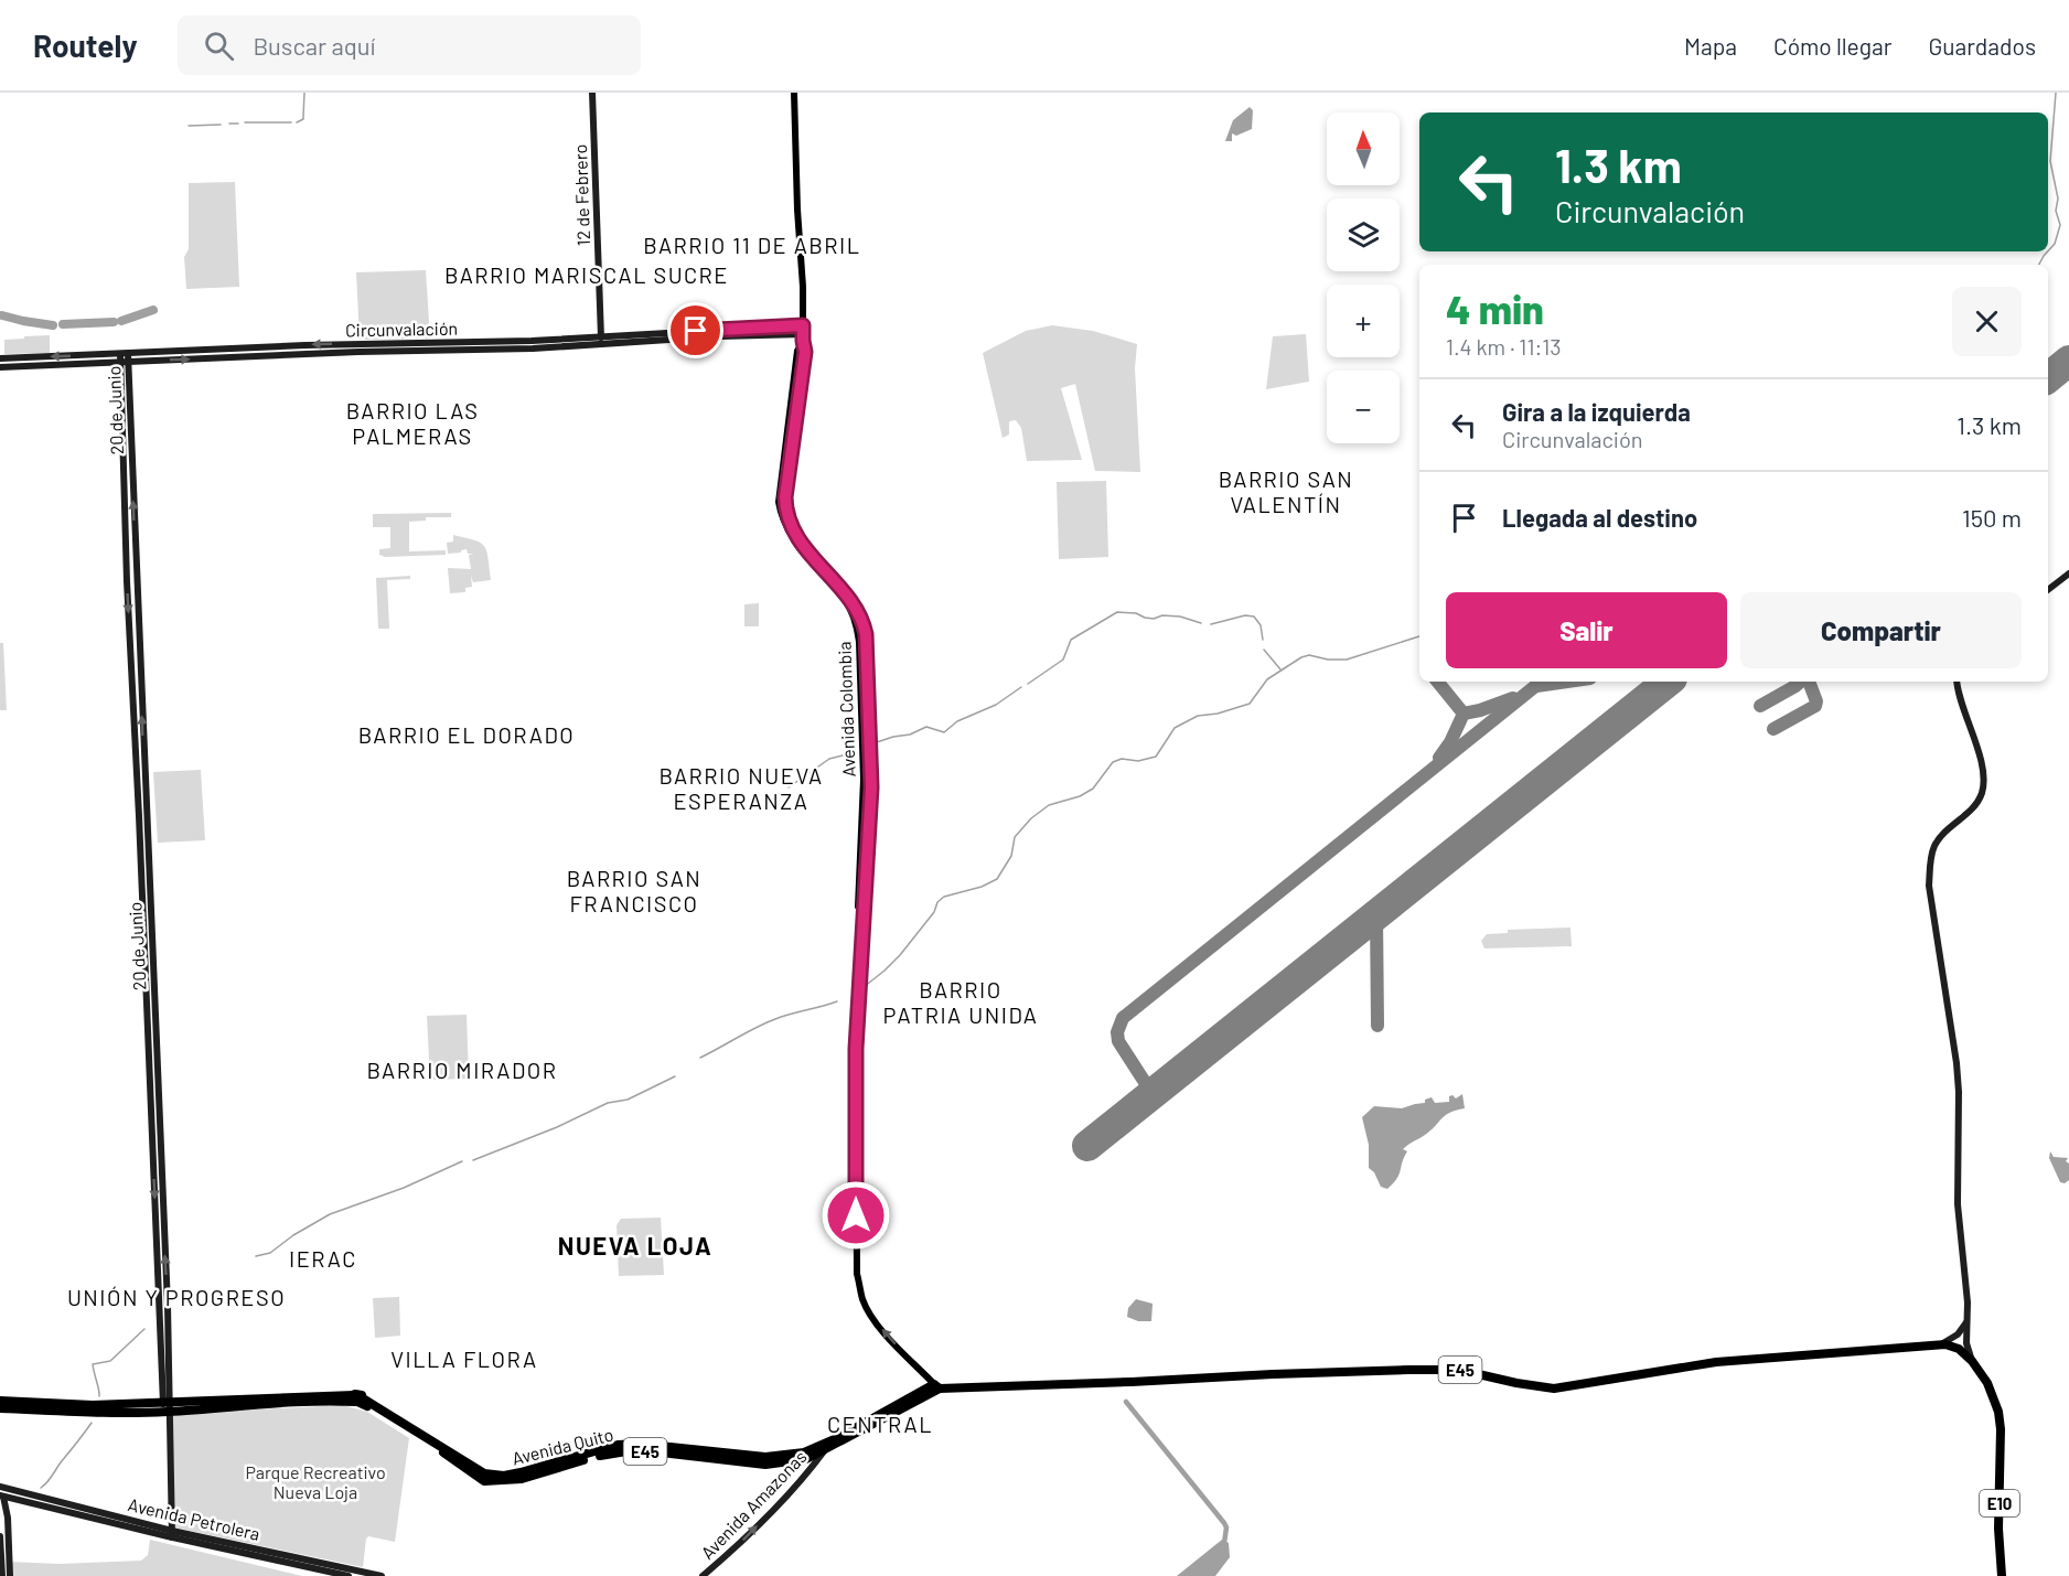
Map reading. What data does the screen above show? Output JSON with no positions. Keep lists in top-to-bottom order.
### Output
{
  "streets": {
    "highway": ["E45", "Avenida Quito", "E10"],
    "main road": [
      "12 de Febrero",
      "Circunvalación",
      "20 de Junio",
      "Avenida Colombia",
      "Avenida Amazonas",
      "Avenida Petrolera"
    ]
  },
  "crossings": [
    ["12 de Febrero", "Circunvalación"],
    ["Circunvalación", "20 de Junio"],
    ["Circunvalación", "Avenida Colombia"],
    ["20 de Junio", "Avenida Petrolera"],
    ["Avenida Colombia", "E45"],
    ["Avenida Colombia", "Avenida Quito"],
    ["E45", "Avenida Quito"],
    ["Avenida Quito", "Avenida Amazonas"]
  ],
  "one_way": ["Avenida Amazonas"],
  "districts": [
    "BARRIO 11 DE ABRIL",
    "BARRIO MARISCAL SUCRE",
    "BARRIO LAS PALMERAS",
    "BARRIO SAN VALENTÍN",
    "BARRIO EL DORADO",
    "BARRIO NUEVA ESPERANZA",
    "BARRIO SAN FRANCISCO",
    "BARRIO PATRIA UNIDA",
    "BARRIO MIRADOR",
    "NUEVA LOJA",
    "IERAC",
    "UNIÓN Y PROGRESO",
    "VILLA FLORA",
    "CENTRAL"
  ],
  "parks": ["Parque Recreativo Nueva Loja"],
  "north": "top",
  "page": {
    "header": "Routely",
    "search": "Buscar aquí",
    "nav": ["Mapa", "Cómo llegar", "Guardados"],
    "map_buttons": ["+", "−"],
    "turn": ["1.3 km", "Circunvalación"],
    "heading": ["4 min", "1.4 km · 11:13"],
    "list": [
      {
        "name": "Gira a la izquierda",
        "note": "Circunvalación",
        "value": "1.3 km"
      },
      {
        "name": "Llegada al destino",
        "value": "150 m"
      }
    ],
    "buttons": ["Salir", "Compartir"]
  }
}
